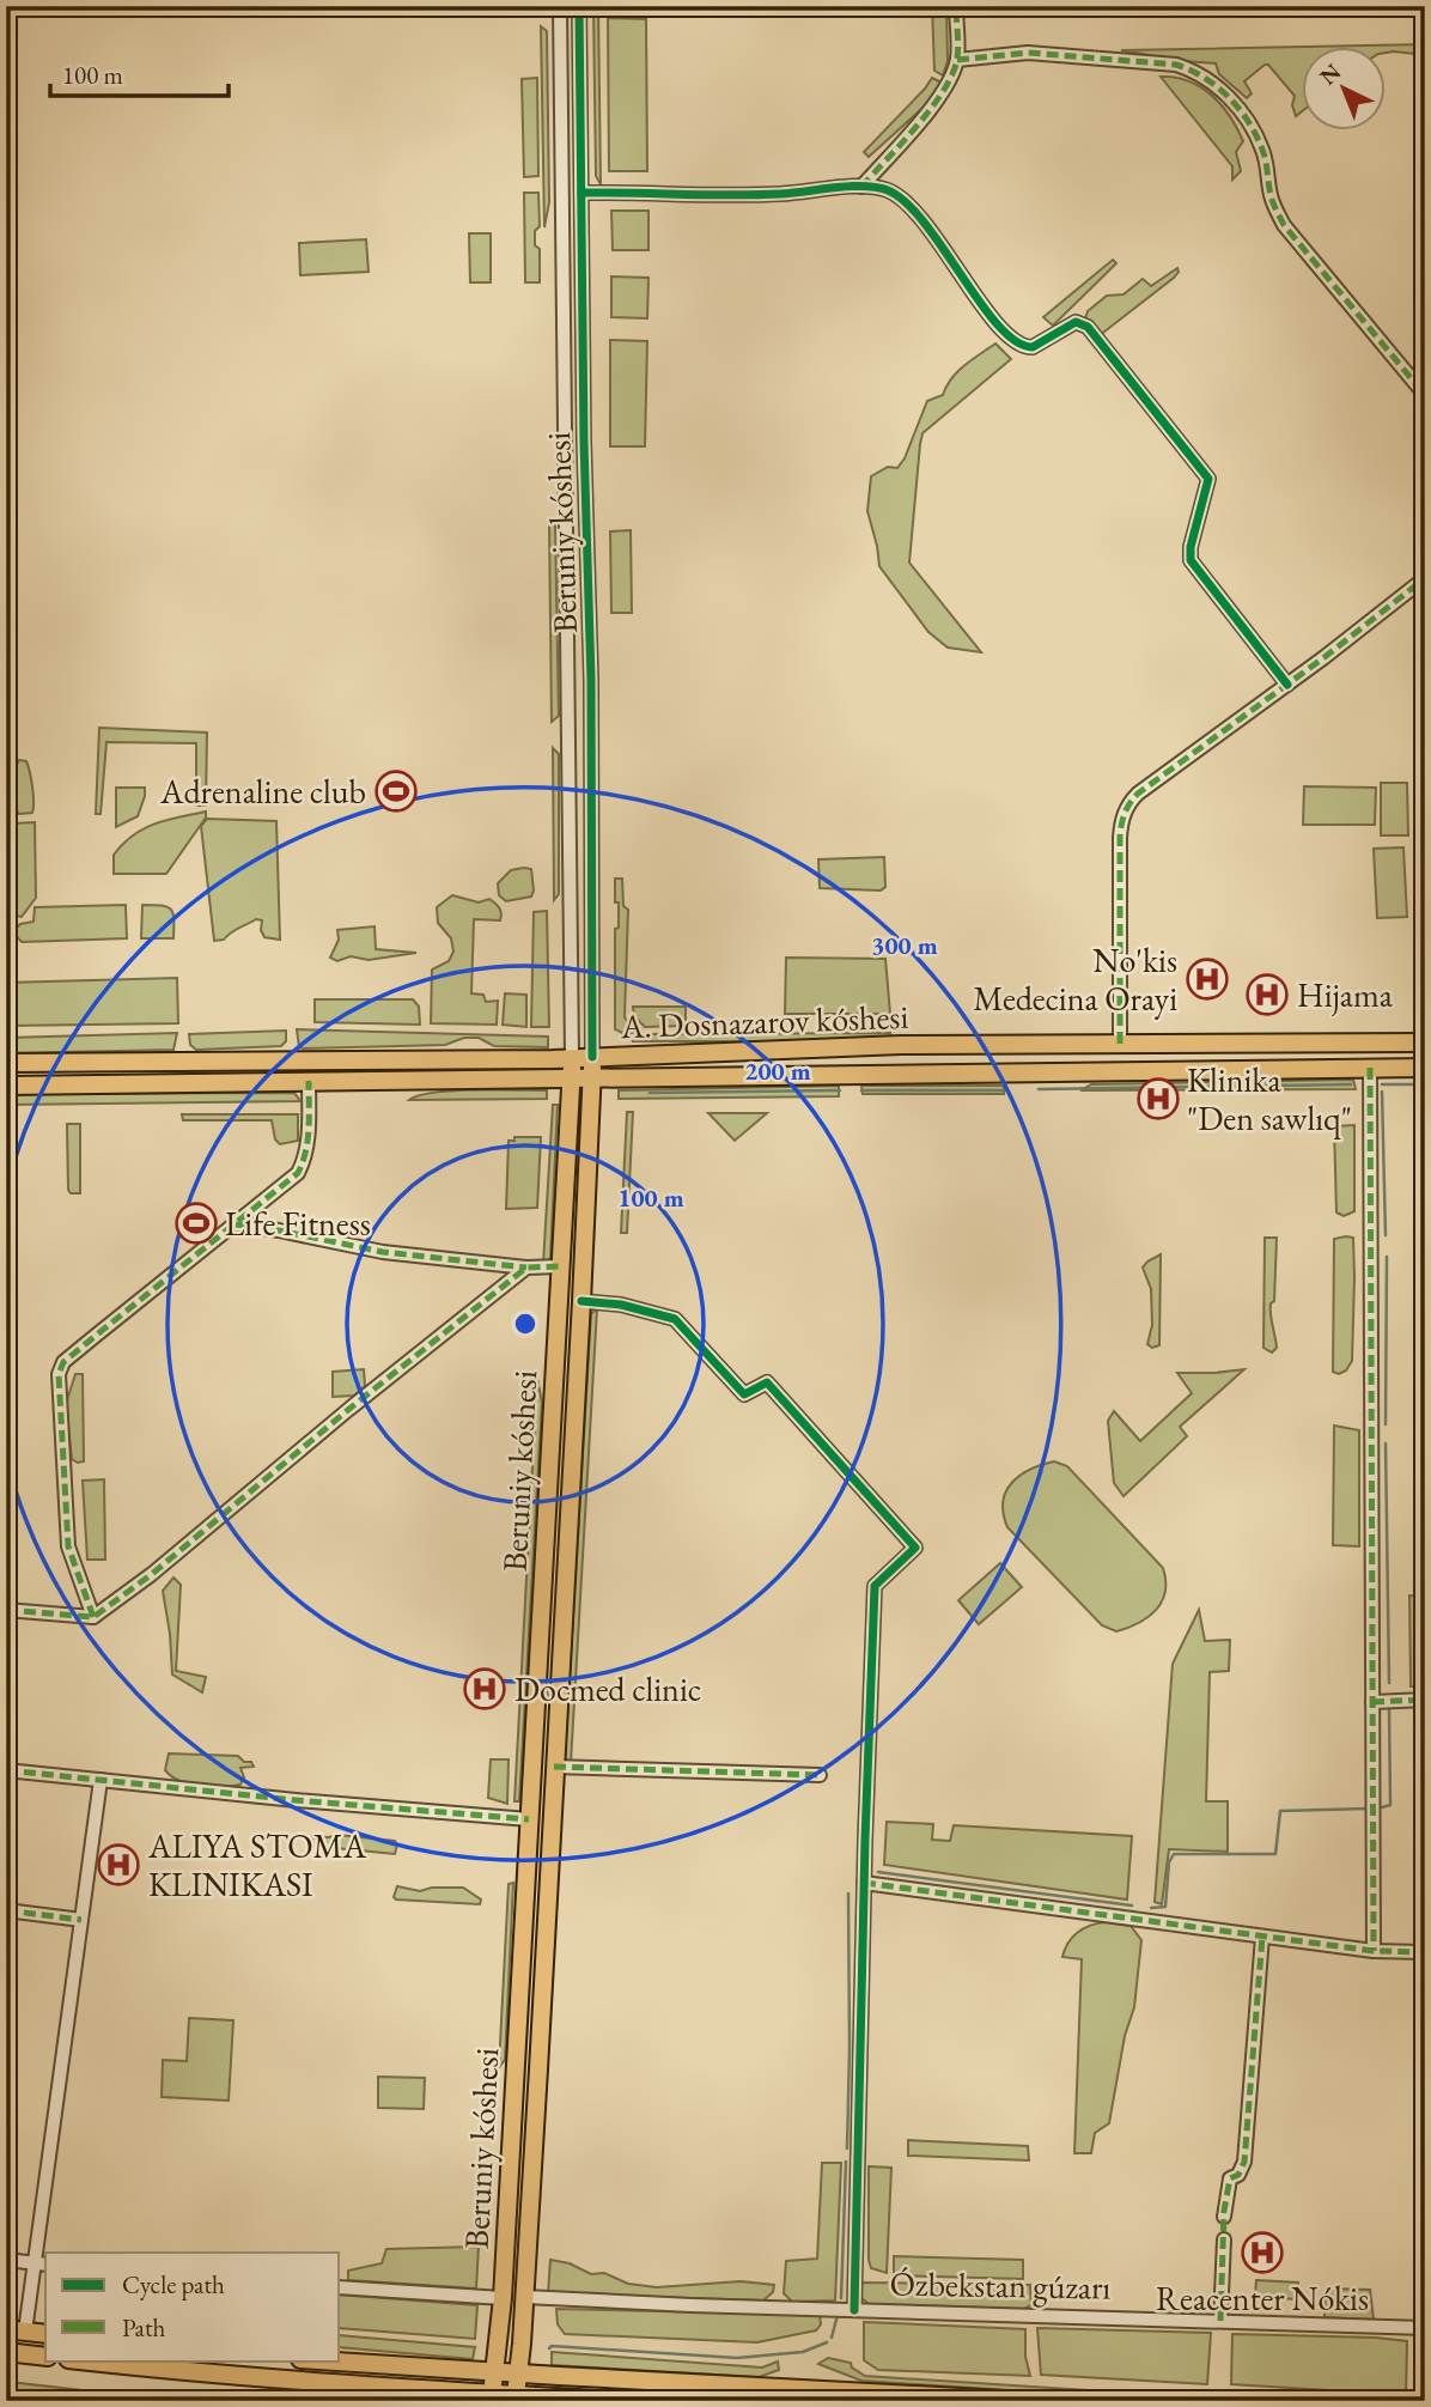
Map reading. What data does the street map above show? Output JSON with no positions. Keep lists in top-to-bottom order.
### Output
{
  "streets": {
    "main road": ["Beruniy kóshesi", "A. Dosnazarov kóshesi"],
    "street": ["Ózbekstan gúzarı"]
  },
  "crossings": [
    ["Beruniy kóshesi", "A. Dosnazarov kóshesi"],
    ["Beruniy kóshesi", "Ózbekstan gúzarı"]
  ],
  "places": {
    "sports": ["Adrenaline club", "Life Fitness"],
    "hospital": [
      "No'kis Medecina Orayi",
      "Hijama",
      "Klinika \"Den sawlıq\"",
      "Docmed clinic",
      "ALIYA STOMA KLINIKASI",
      "Reacenter Nókis"
    ]
  },
  "legend": ["Cycle path", "Path"],
  "scale_bar": "100 m",
  "north": "top left",
  "rings": ["300 m", "200 m", "100 m"]
}
